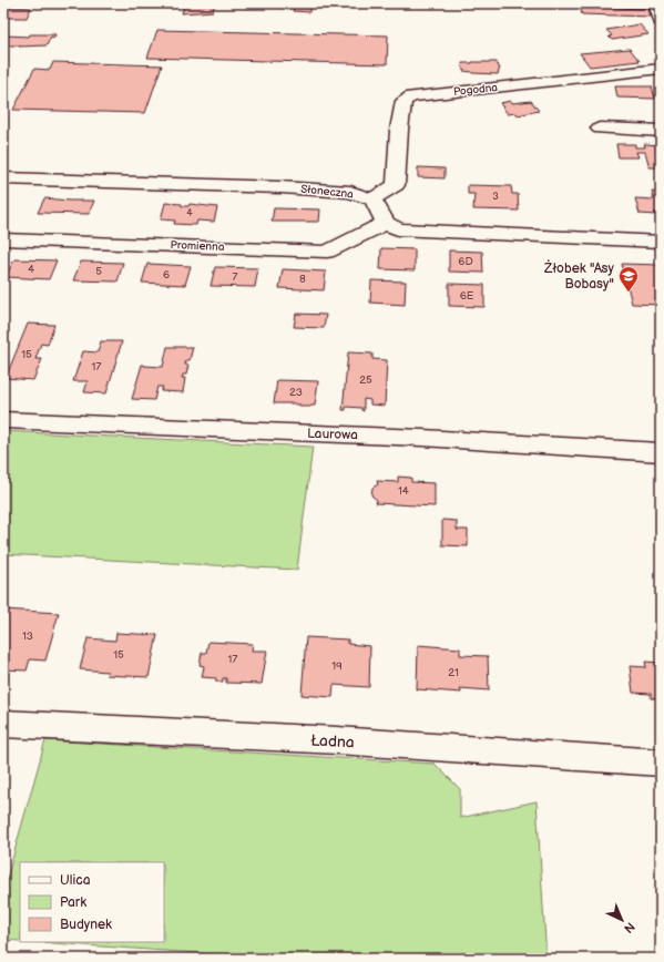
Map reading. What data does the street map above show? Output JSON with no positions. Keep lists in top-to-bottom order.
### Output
{
  "streets": {
    "street": [
      "Pogodna",
      "Słoneczna",
      "Promienna",
      "Laurowa",
      "Ładna"
    ]
  },
  "crossings": [
    ["Pogodna", "Słoneczna"],
    ["Słoneczna", "Promienna"]
  ],
  "places": {
    "school or university": ["Żłobek \"Asy Bobasy\""]
  },
  "house_numbers": [
    "3",
    "4",
    "6D",
    "4",
    "5",
    "6",
    "7",
    "8",
    "6E",
    "15",
    "17",
    "25",
    "23",
    "14",
    "13",
    "15",
    "17",
    "19",
    "21"
  ],
  "legend": ["Ulica", "Park", "Budynek"],
  "north": "bottom right"
}
